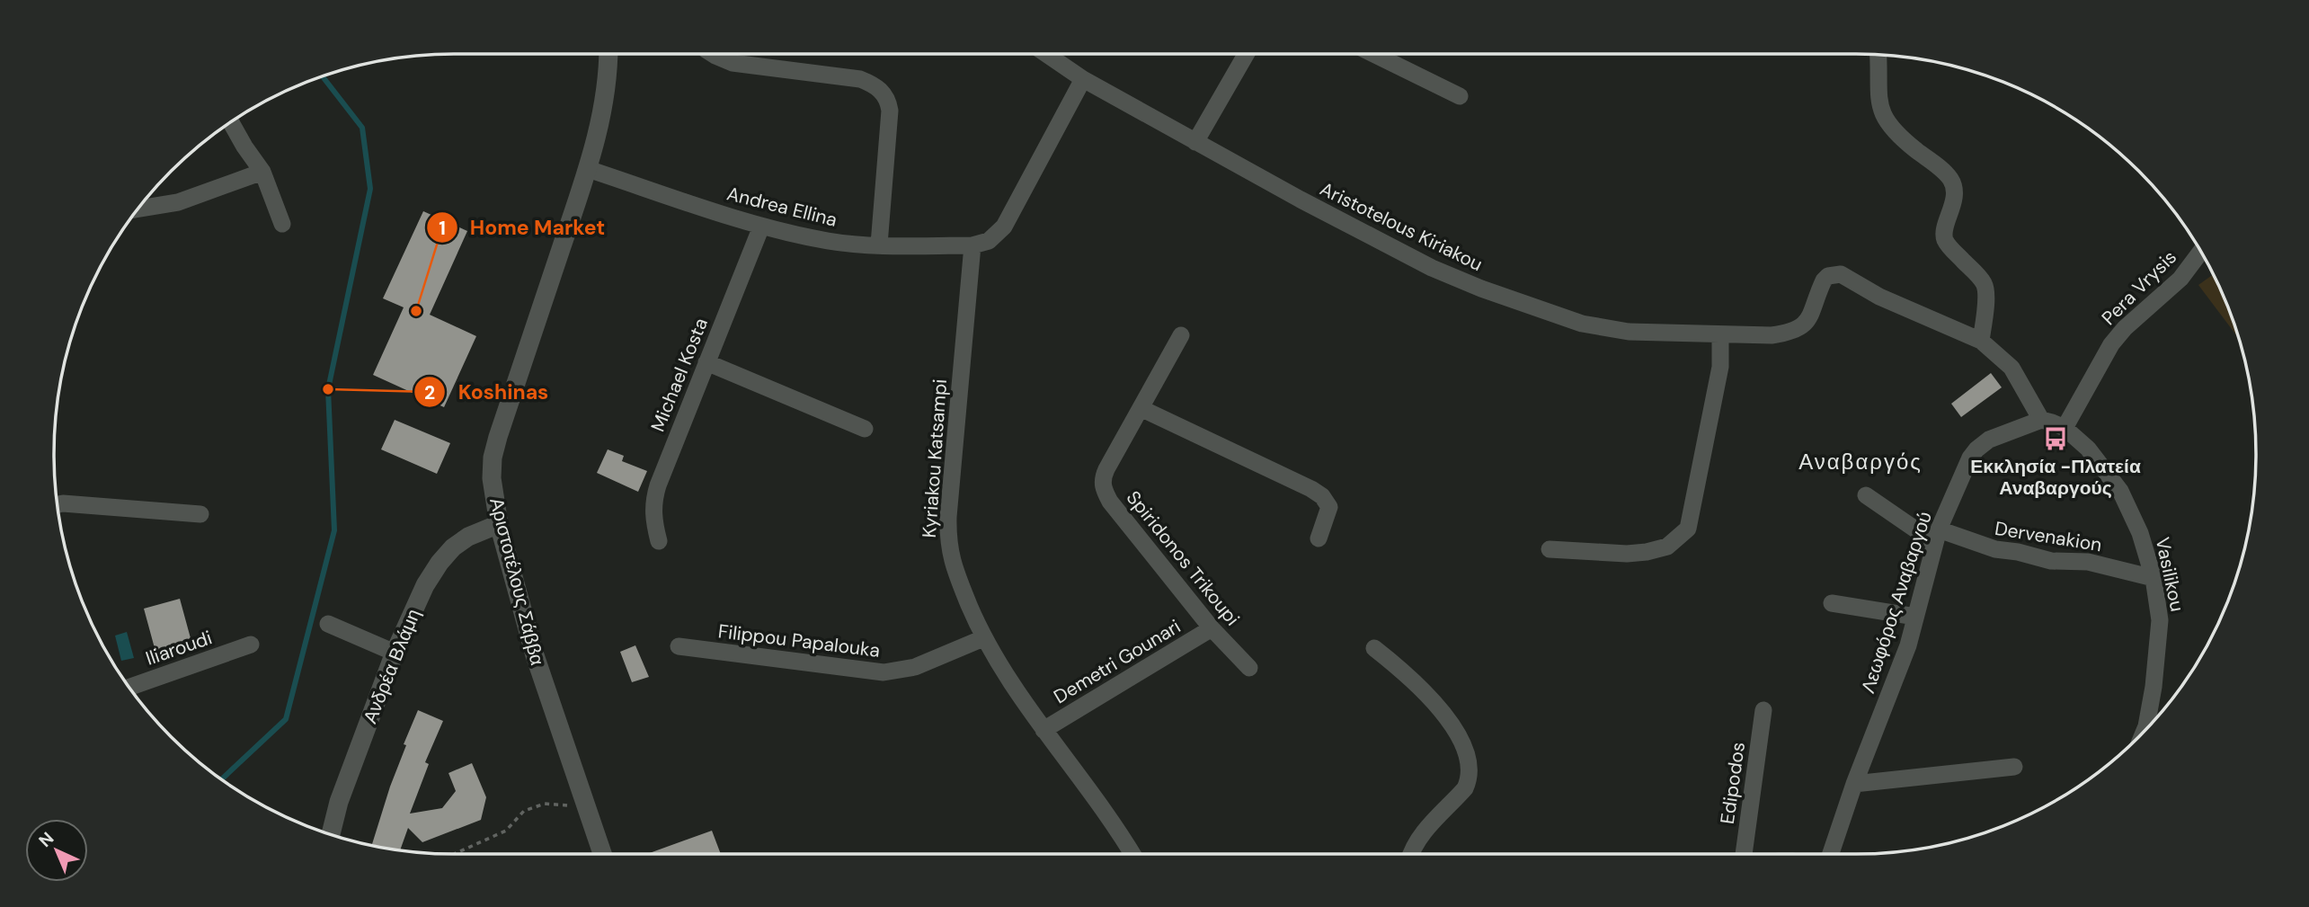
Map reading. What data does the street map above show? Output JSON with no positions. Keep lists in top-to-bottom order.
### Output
{
  "streets": {
    "street": [
      "Andrea Ellina",
      "Aristotelous Kiriakou",
      "Pera Vrysis",
      "Michael Kosta",
      "Kyriakou Katsampi",
      "Dervenakion",
      "Spiridonos Trikoupi",
      "Vasilikou",
      "Αριστοτέλους Σάββα",
      "Λεωφόρος Αναβαργού",
      "Filippou Papalouka",
      "Iliaroudi",
      "Demetri Gounari",
      "Ανδρέα Βλάμη",
      "Edipodos"
    ]
  },
  "crossings": [
    ["Andrea Ellina", "Michael Kosta"],
    ["Andrea Ellina", "Kyriakou Katsampi"],
    ["Andrea Ellina", "Αριστοτέλους Σάββα"],
    ["Aristotelous Kiriakou", "Λεωφόρος Αναβαργού"],
    ["Pera Vrysis", "Vasilikou"],
    ["Kyriakou Katsampi", "Filippou Papalouka"],
    ["Kyriakou Katsampi", "Demetri Gounari"],
    ["Dervenakion", "Vasilikou"],
    ["Dervenakion", "Λεωφόρος Αναβαργού"],
    ["Spiridonos Trikoupi", "Demetri Gounari"],
    ["Αριστοτέλους Σάββα", "Ανδρέα Βλάμη"]
  ],
  "districts": ["Αναβαργός"],
  "places": {
    "other": ["Home Market", "Koshinas"],
    "bus stop": ["Εκκλησία -Πλατεία Αναβαργούς"]
  },
  "north": "top left"
}
